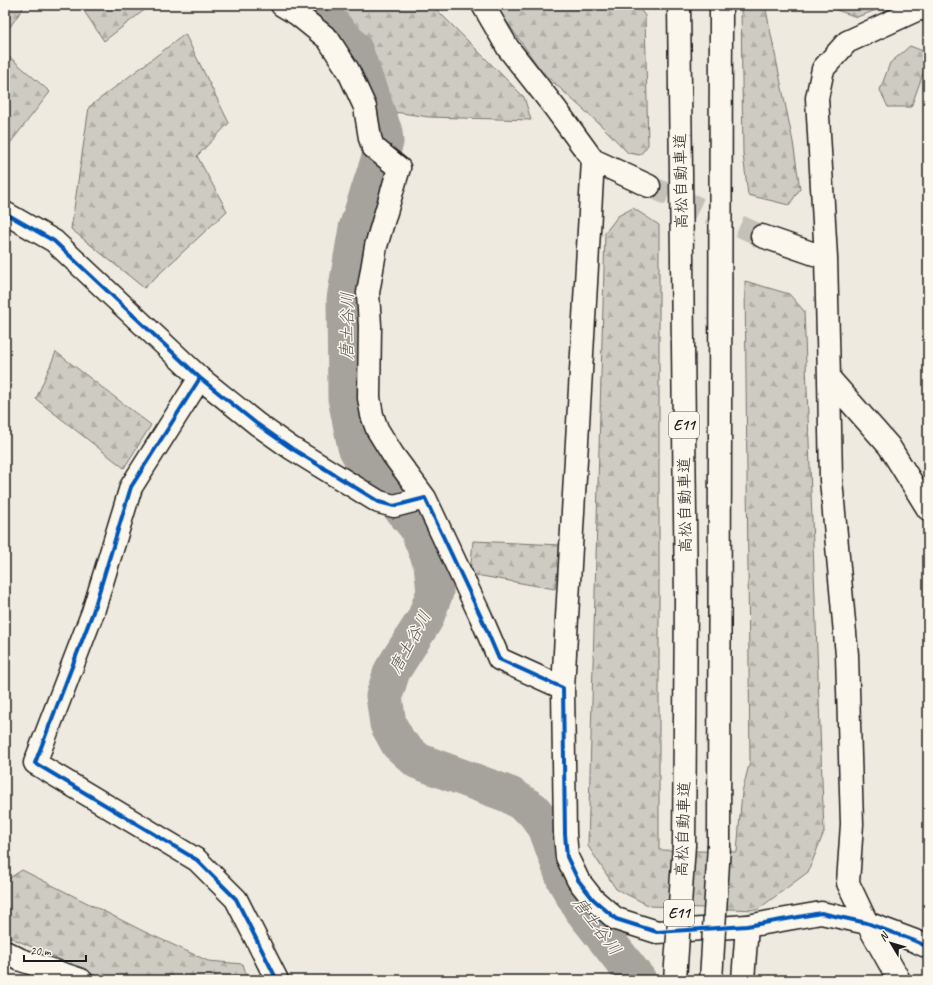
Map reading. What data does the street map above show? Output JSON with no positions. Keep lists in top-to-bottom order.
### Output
{
  "streets": {
    "main road": ["高松自動車道", "E11"]
  },
  "water": ["唐土谷川"],
  "scale_bar": "20 m",
  "north": "top left"
}
